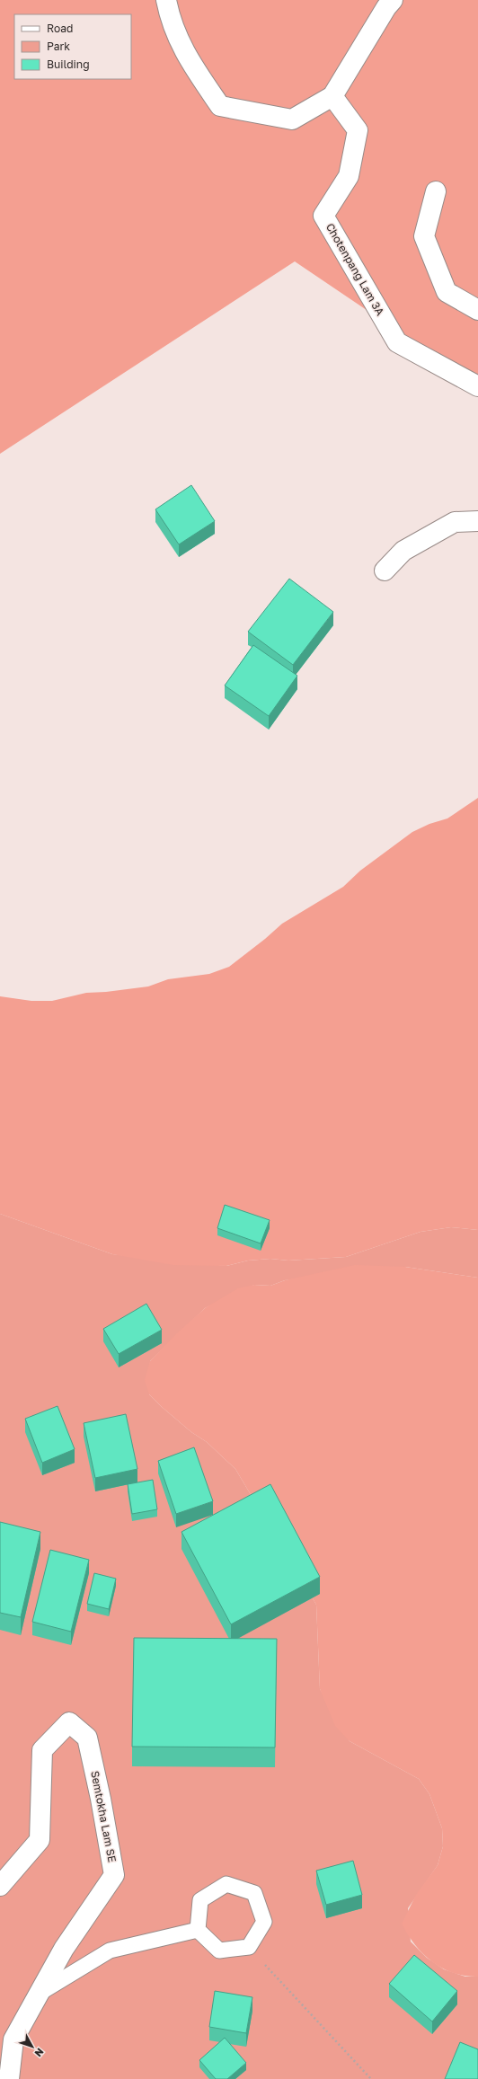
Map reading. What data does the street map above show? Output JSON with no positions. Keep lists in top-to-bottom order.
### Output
{
  "streets": {
    "street": ["Chotenpang Lam 3A", "Semtokha Lam SE"]
  },
  "legend": ["Road", "Park", "Building"],
  "north": "bottom right"
}
